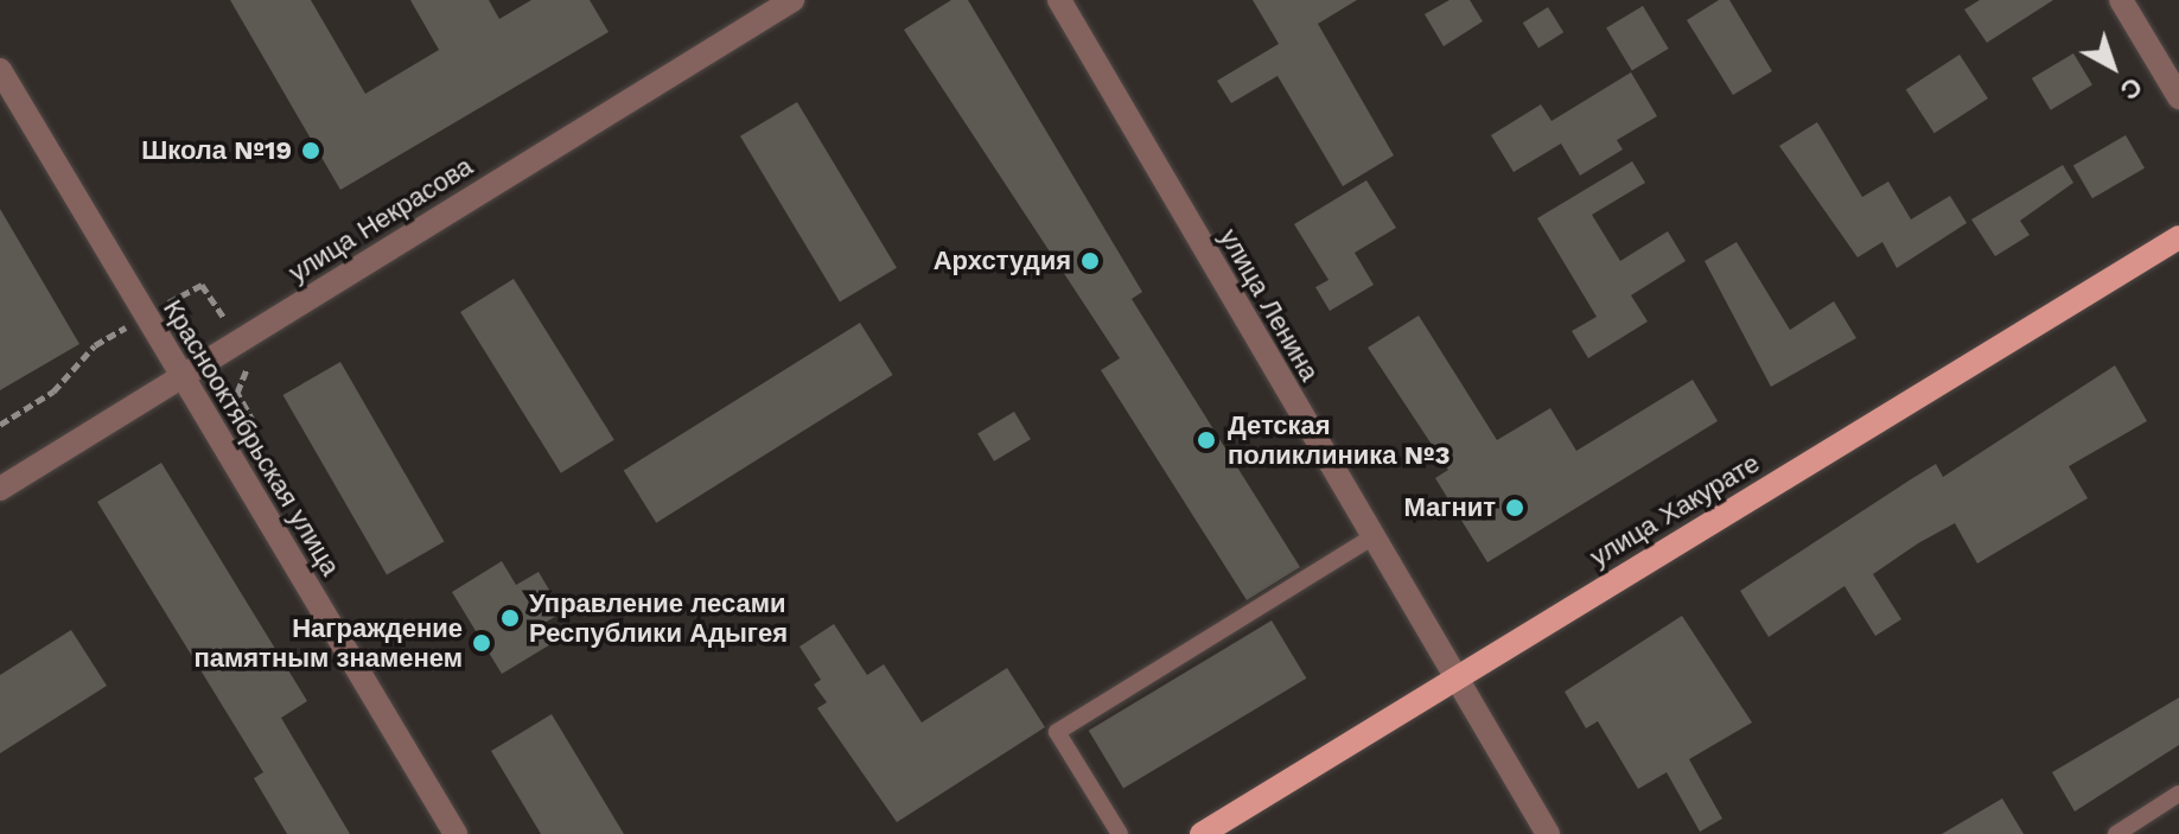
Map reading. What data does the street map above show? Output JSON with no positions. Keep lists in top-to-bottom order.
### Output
{
  "streets": {
    "main road": ["улица Хакурате"],
    "street": ["улица Некрасова", "улица Ленина", "Краснооктябрьская улица"]
  },
  "crossings": [
    ["улица Некрасова", "Краснооктябрьская улица"],
    ["улица Ленина", "улица Хакурате"]
  ],
  "places": [
    "Школа №19",
    "Архстудия",
    "Детская поликлиника №3",
    "Магнит",
    "Управление лесами Республики Адыгея",
    "Награждение памятным знаменем"
  ],
  "north": "bottom right"
}
